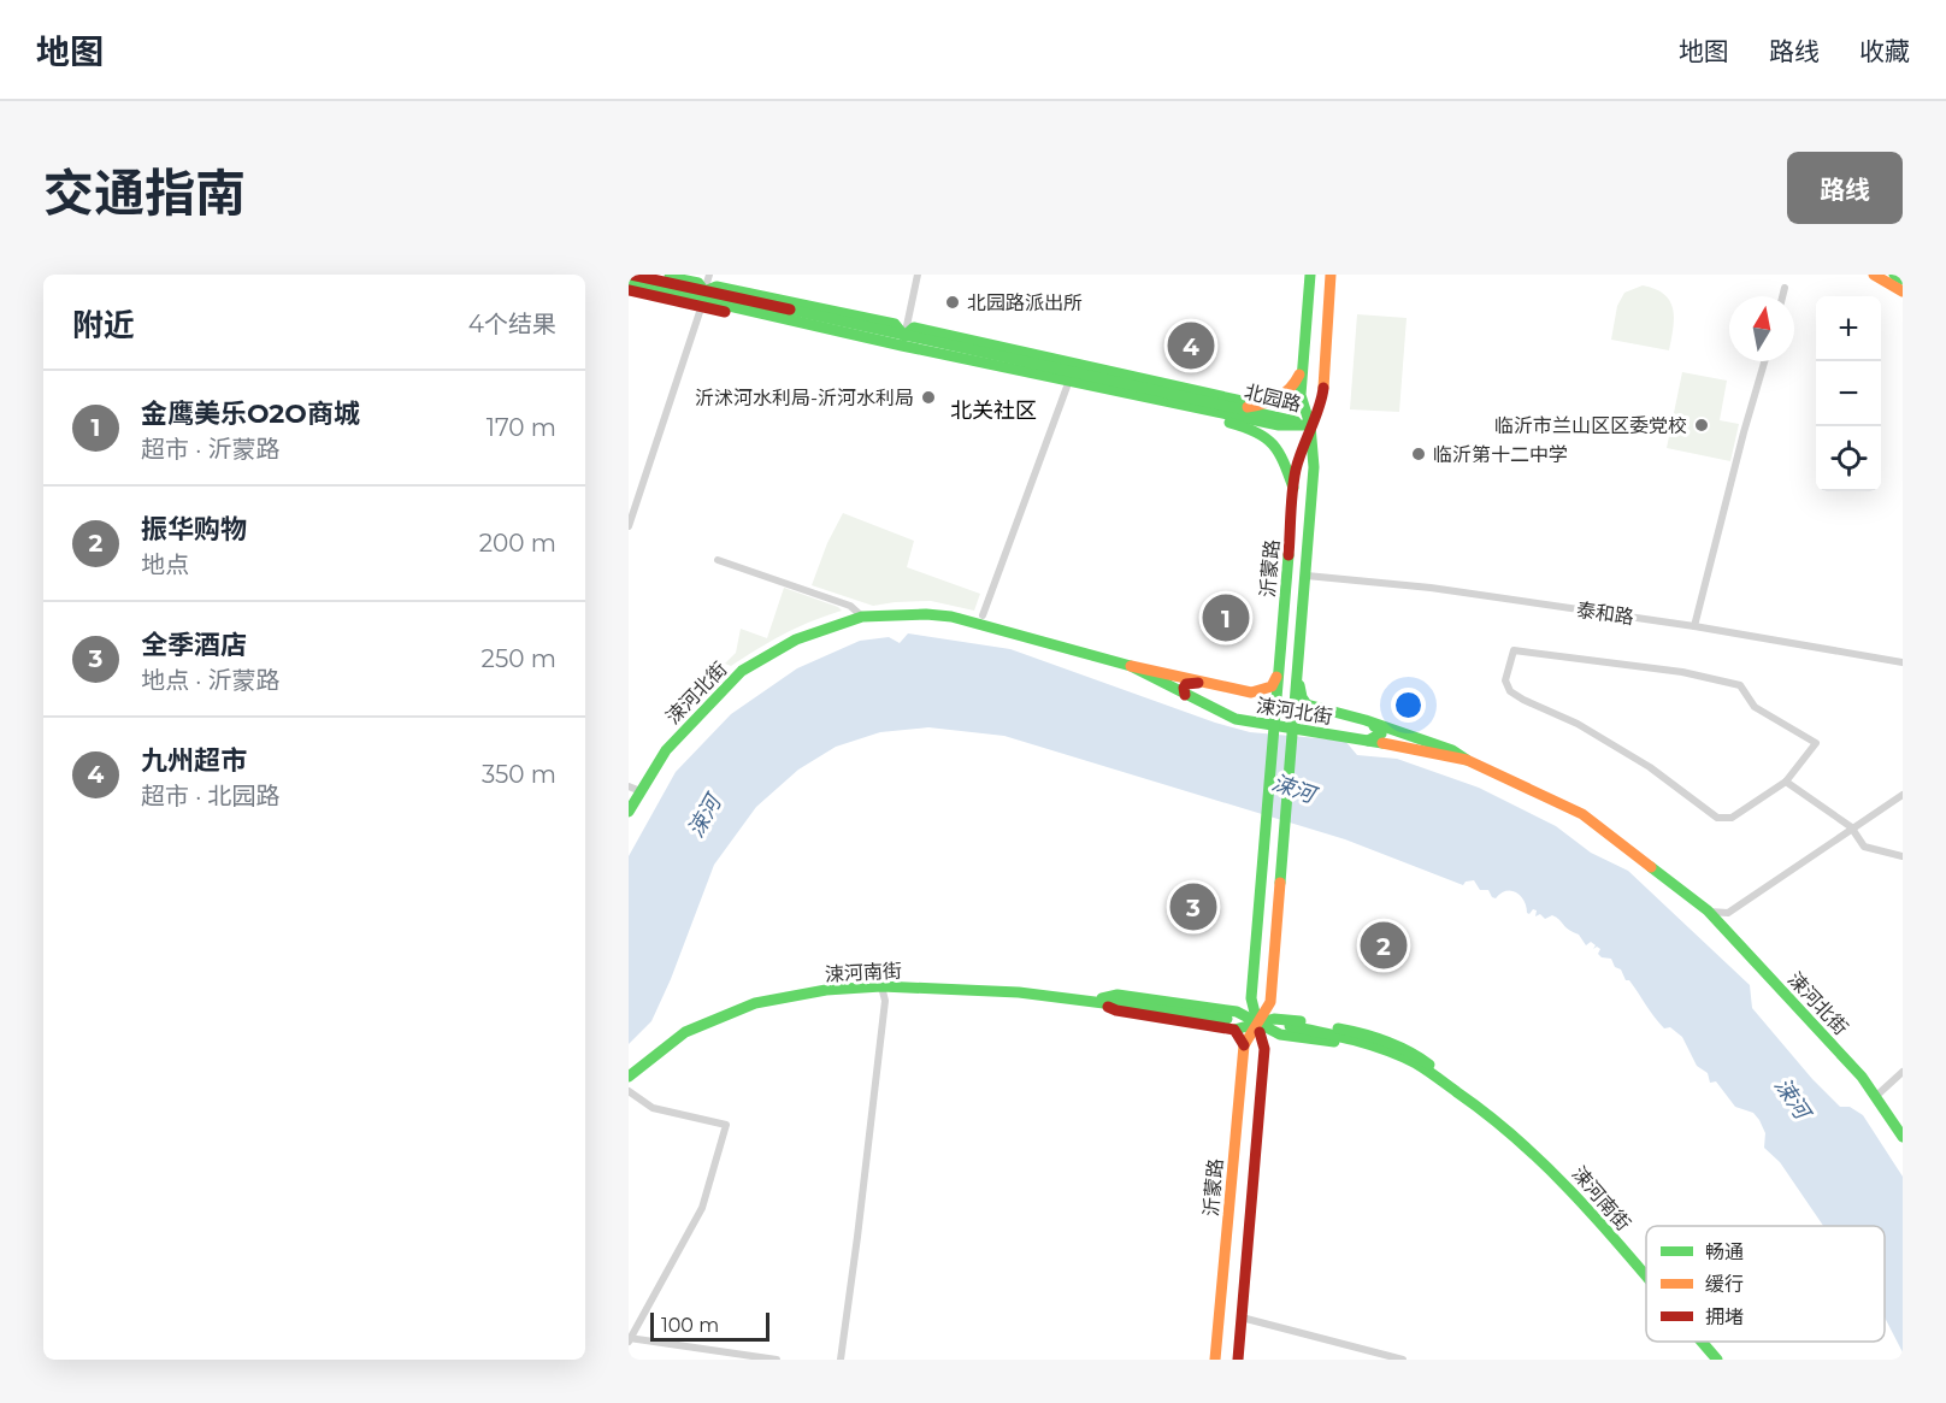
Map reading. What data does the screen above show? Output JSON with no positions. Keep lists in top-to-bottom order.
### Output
{
  "streets": {
    "main road": [
      "北园路",
      "沂蒙路",
      "涑河北街",
      "涑河南街"
    ],
    "street": ["泰和路"]
  },
  "crossings": [
    ["北园路", "沂蒙路"],
    ["沂蒙路", "泰和路"],
    ["沂蒙路", "涑河南街"]
  ],
  "districts": ["北关社区"],
  "water": ["涑河"],
  "places": [
    "北园路派出所",
    "沂沭河水利局-沂河水利局",
    "临沂市兰山区区委党校",
    "临沂第十二中学"
  ],
  "legend": ["畅通", "缓行", "拥堵"],
  "scale_bar": "100 m",
  "north": "top",
  "page": {
    "header": "地图",
    "nav": ["地图", "路线", "收藏"],
    "title": "交通指南",
    "buttons": "路线",
    "heading": ["附近", "4个结果"],
    "map_buttons": ["+", "−"],
    "pins": [
      "4",
      "1",
      "3",
      "2"
    ],
    "list": [
      {
        "mark": "1",
        "name": "金鹰美乐O2O商城",
        "note": "超市 · 沂蒙路",
        "value": "170 m"
      },
      {
        "mark": "2",
        "name": "振华购物",
        "note": "地点",
        "value": "200 m"
      },
      {
        "mark": "3",
        "name": "全季酒店",
        "note": "地点 · 沂蒙路",
        "value": "250 m"
      },
      {
        "mark": "4",
        "name": "九州超市",
        "note": "超市 · 北园路",
        "value": "350 m"
      }
    ],
    "scale": "100 m"
  }
}
